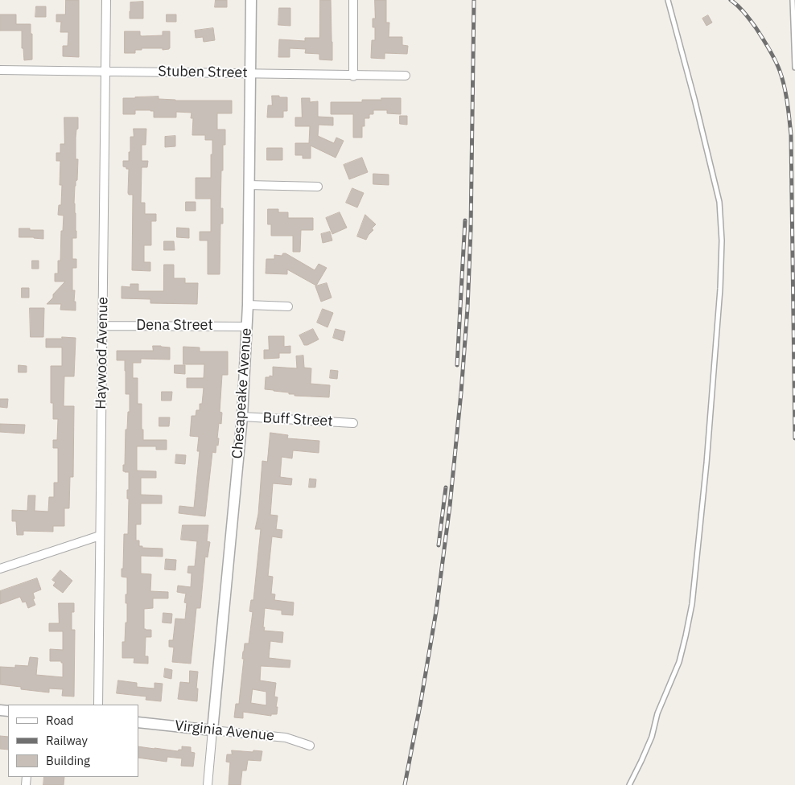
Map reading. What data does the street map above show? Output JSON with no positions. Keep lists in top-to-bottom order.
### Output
{
  "streets": {
    "street": [
      "Stuben Street",
      "Dena Street",
      "Haywood Avenue",
      "Chesapeake Avenue",
      "Buff Street",
      "Virginia Avenue"
    ]
  },
  "crossings": [
    ["Stuben Street", "Haywood Avenue"],
    ["Stuben Street", "Chesapeake Avenue"],
    ["Dena Street", "Haywood Avenue"],
    ["Dena Street", "Chesapeake Avenue"],
    ["Chesapeake Avenue", "Buff Street"],
    ["Chesapeake Avenue", "Virginia Avenue"]
  ],
  "legend": ["Road", "Railway", "Building"]
}
